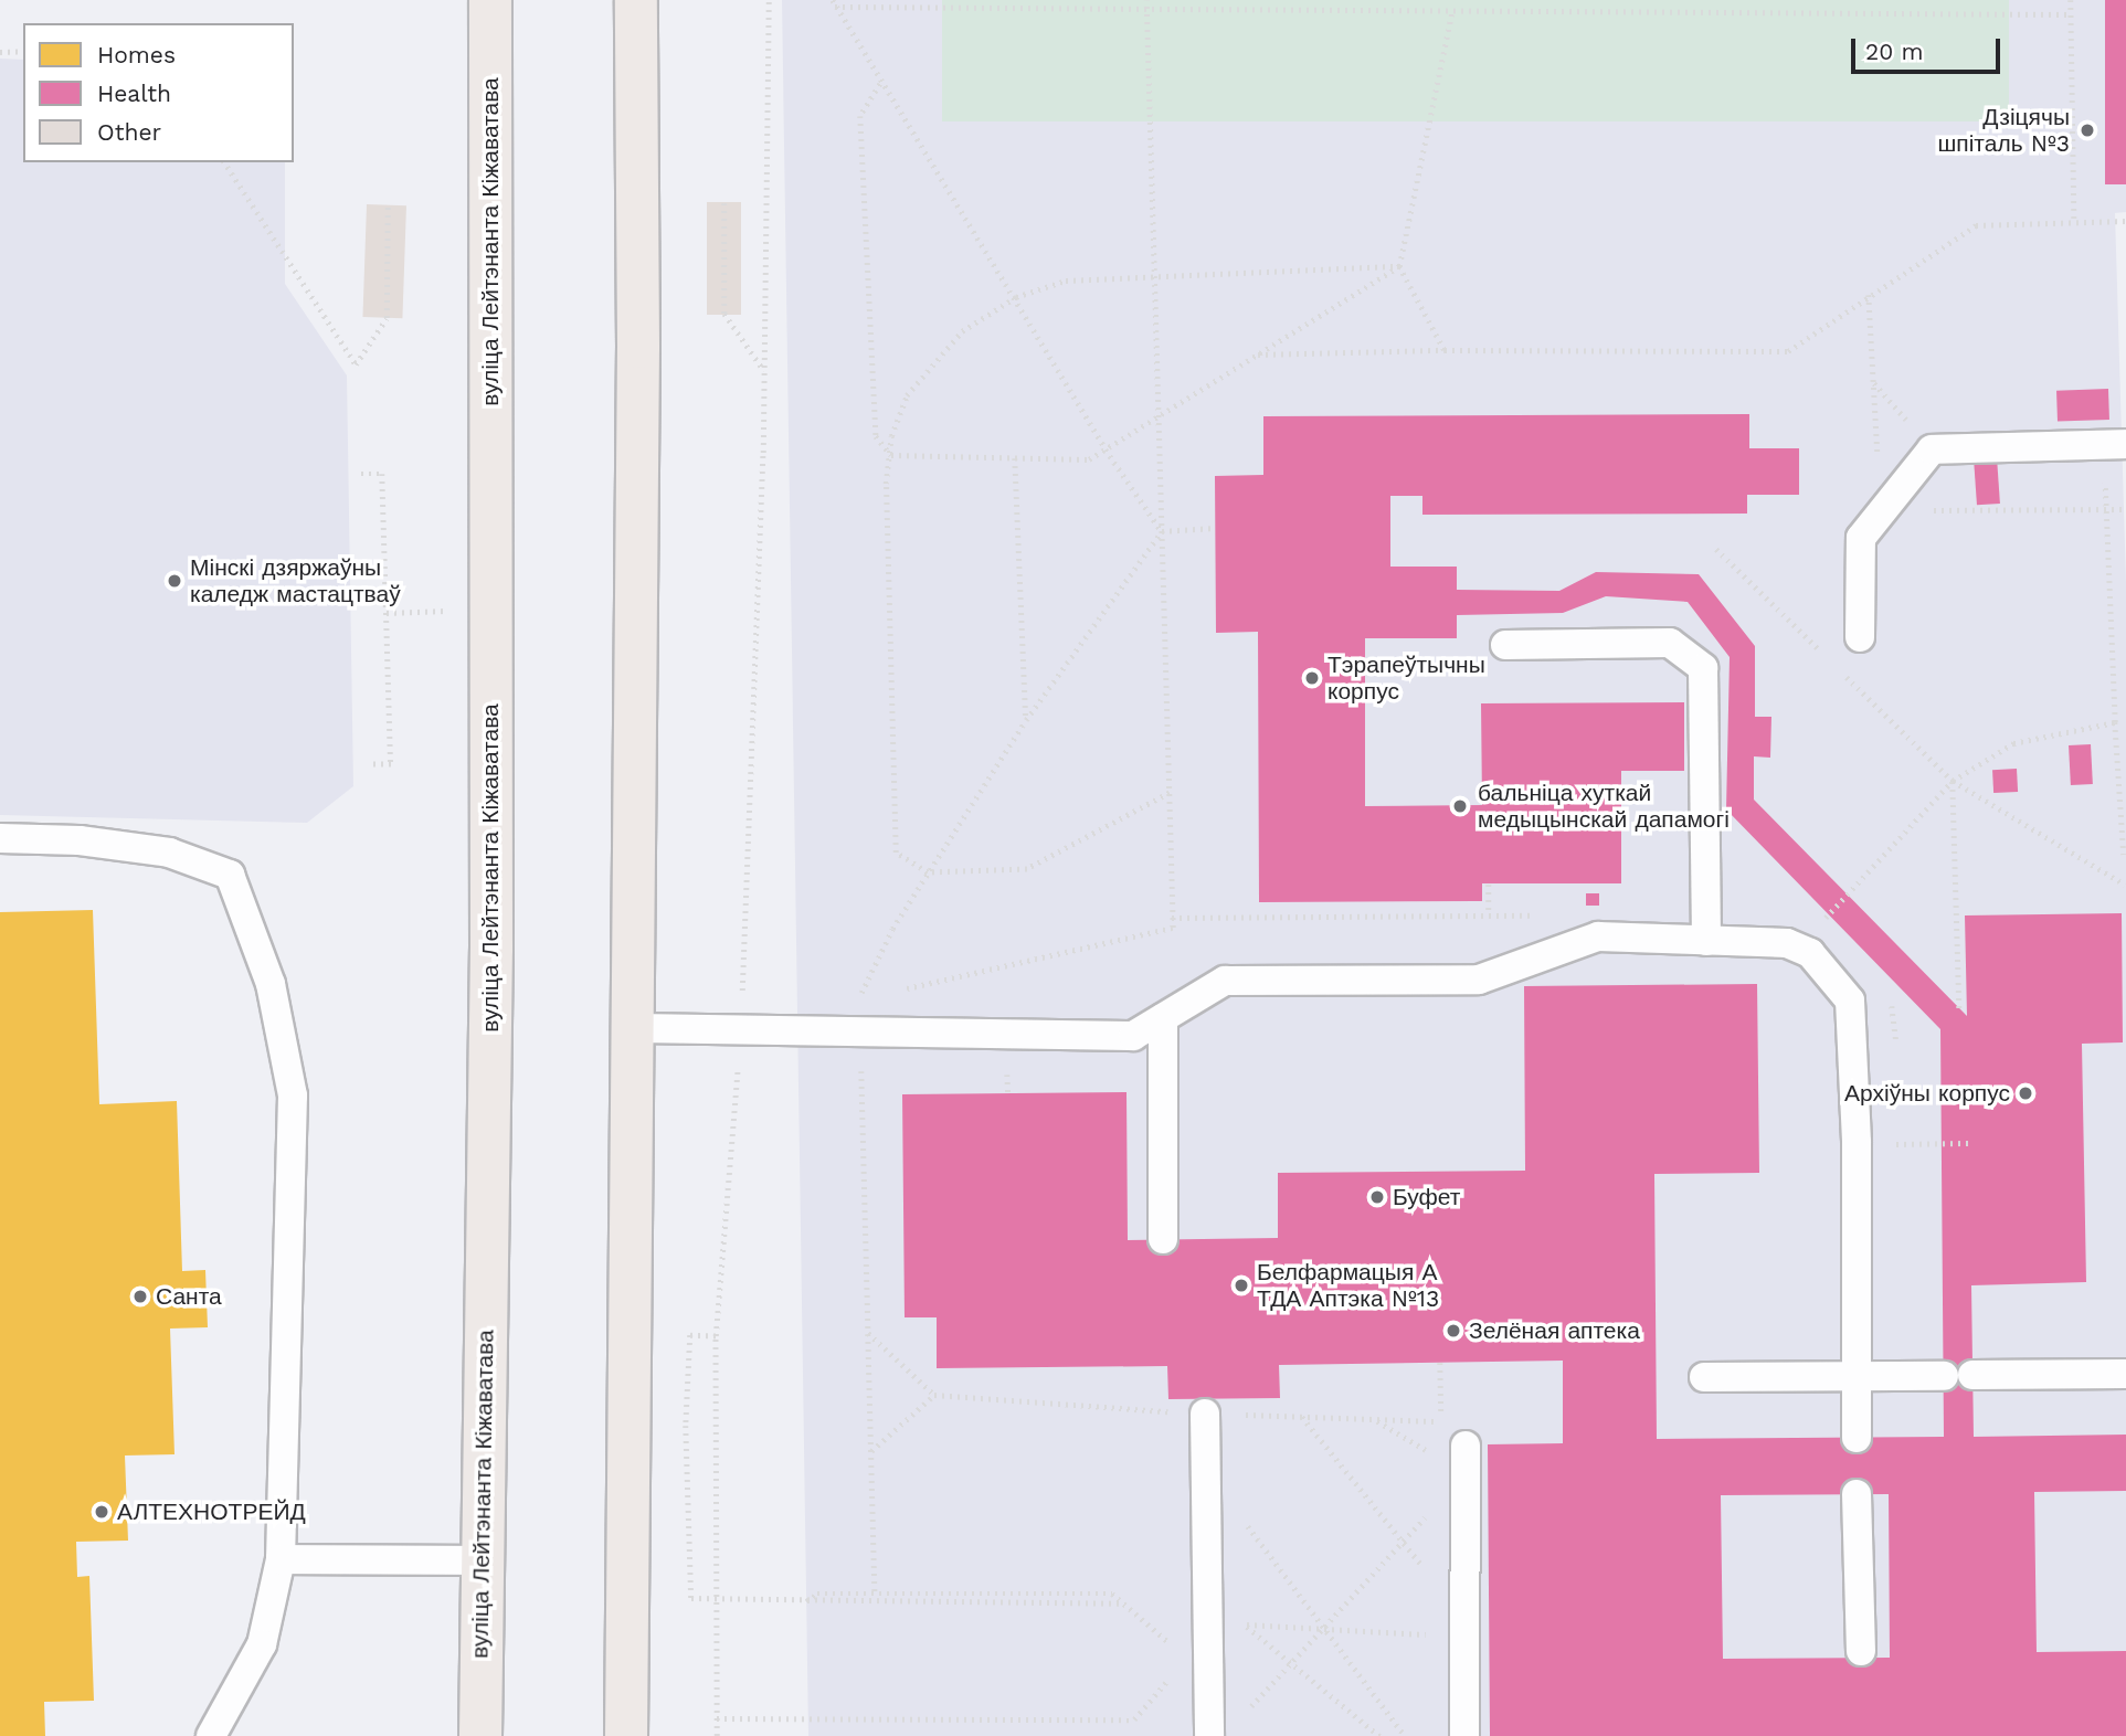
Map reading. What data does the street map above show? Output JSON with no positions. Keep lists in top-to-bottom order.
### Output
{
  "streets": {
    "main road": ["вуліца Лейтэнанта Кіжаватава"]
  },
  "places": [
    "Дзіцячы шпіталь №3",
    "Мінскі дзяржаўны каледж мастацтваў",
    "Тэрапеўтычны корпус",
    "бальніца хуткай медыцынскай дапамогі",
    "Архіўны корпус",
    "Буфет",
    "Белфармацыя А ТДА Аптэка №13",
    "Санта",
    "Зелёная аптека",
    "АЛТЕХНОТРЕЙД"
  ],
  "legend": ["Homes", "Health", "Other"],
  "scale_bar": "20 m"
}
